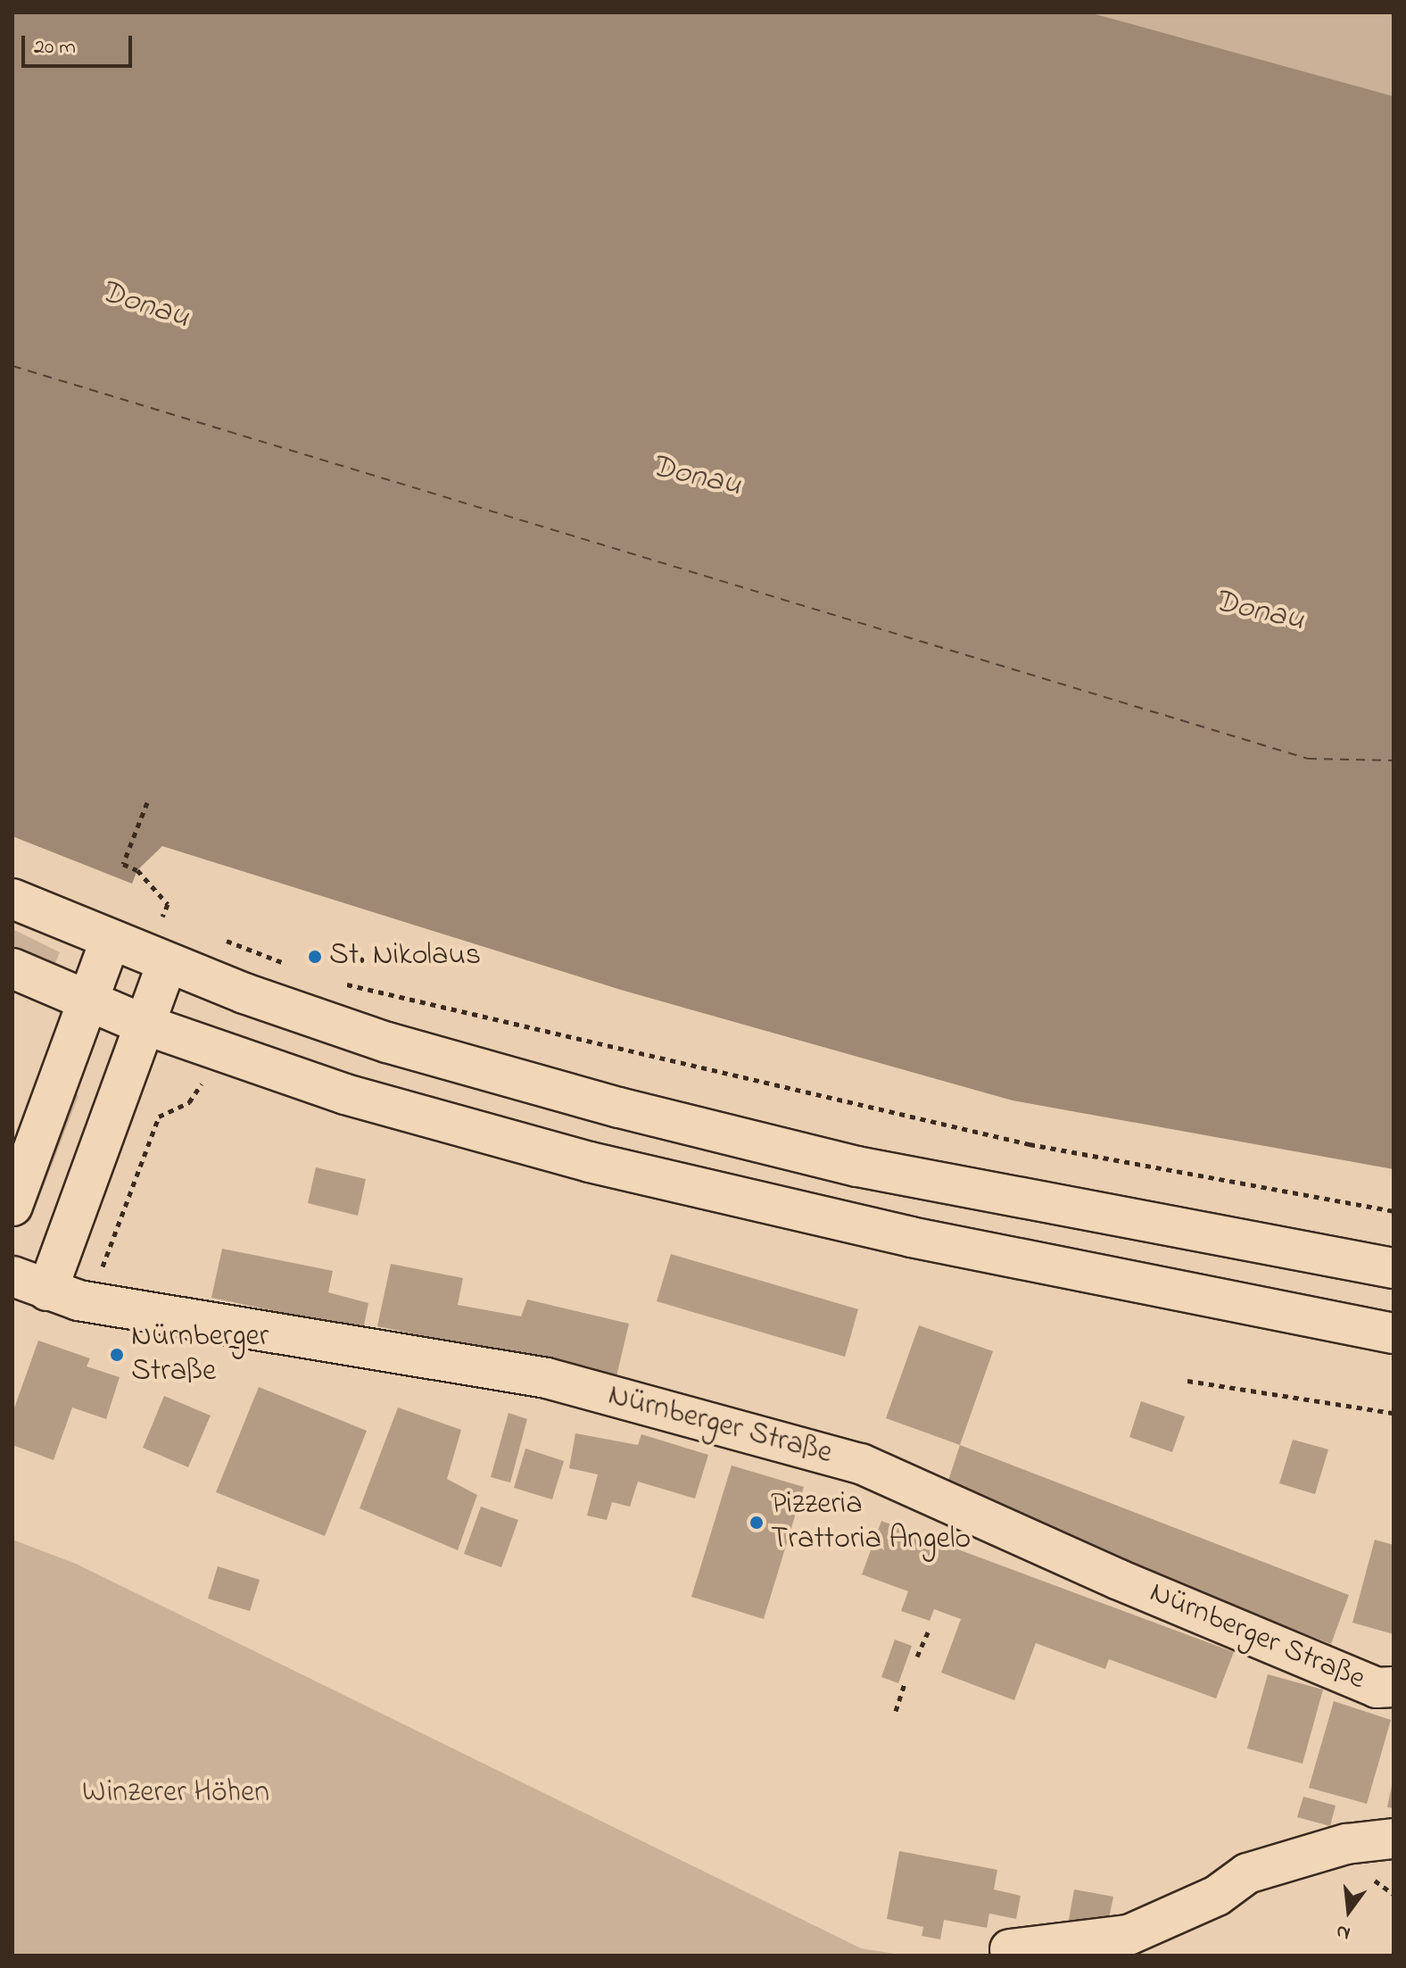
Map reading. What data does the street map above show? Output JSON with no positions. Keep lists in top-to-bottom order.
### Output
{
  "streets": {
    "main road": ["Nürnberger Straße"]
  },
  "water": ["Donau"],
  "parks": ["Winzerer Höhen"],
  "places": ["St. Nikolaus", "Nürnberger Straße", "Pizzeria Trattoria Angelo"],
  "scale_bar": "20 m",
  "north": "bottom"
}
